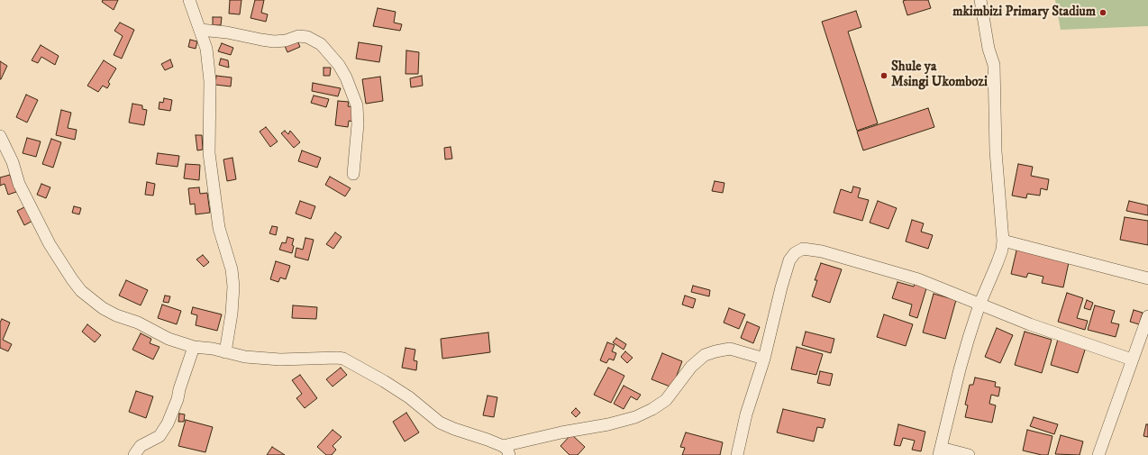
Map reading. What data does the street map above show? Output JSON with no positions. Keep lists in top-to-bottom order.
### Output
{
  "places": ["mkimbizi Primary Stadium", "Shule ya Msingi Ukombozi"]
}
